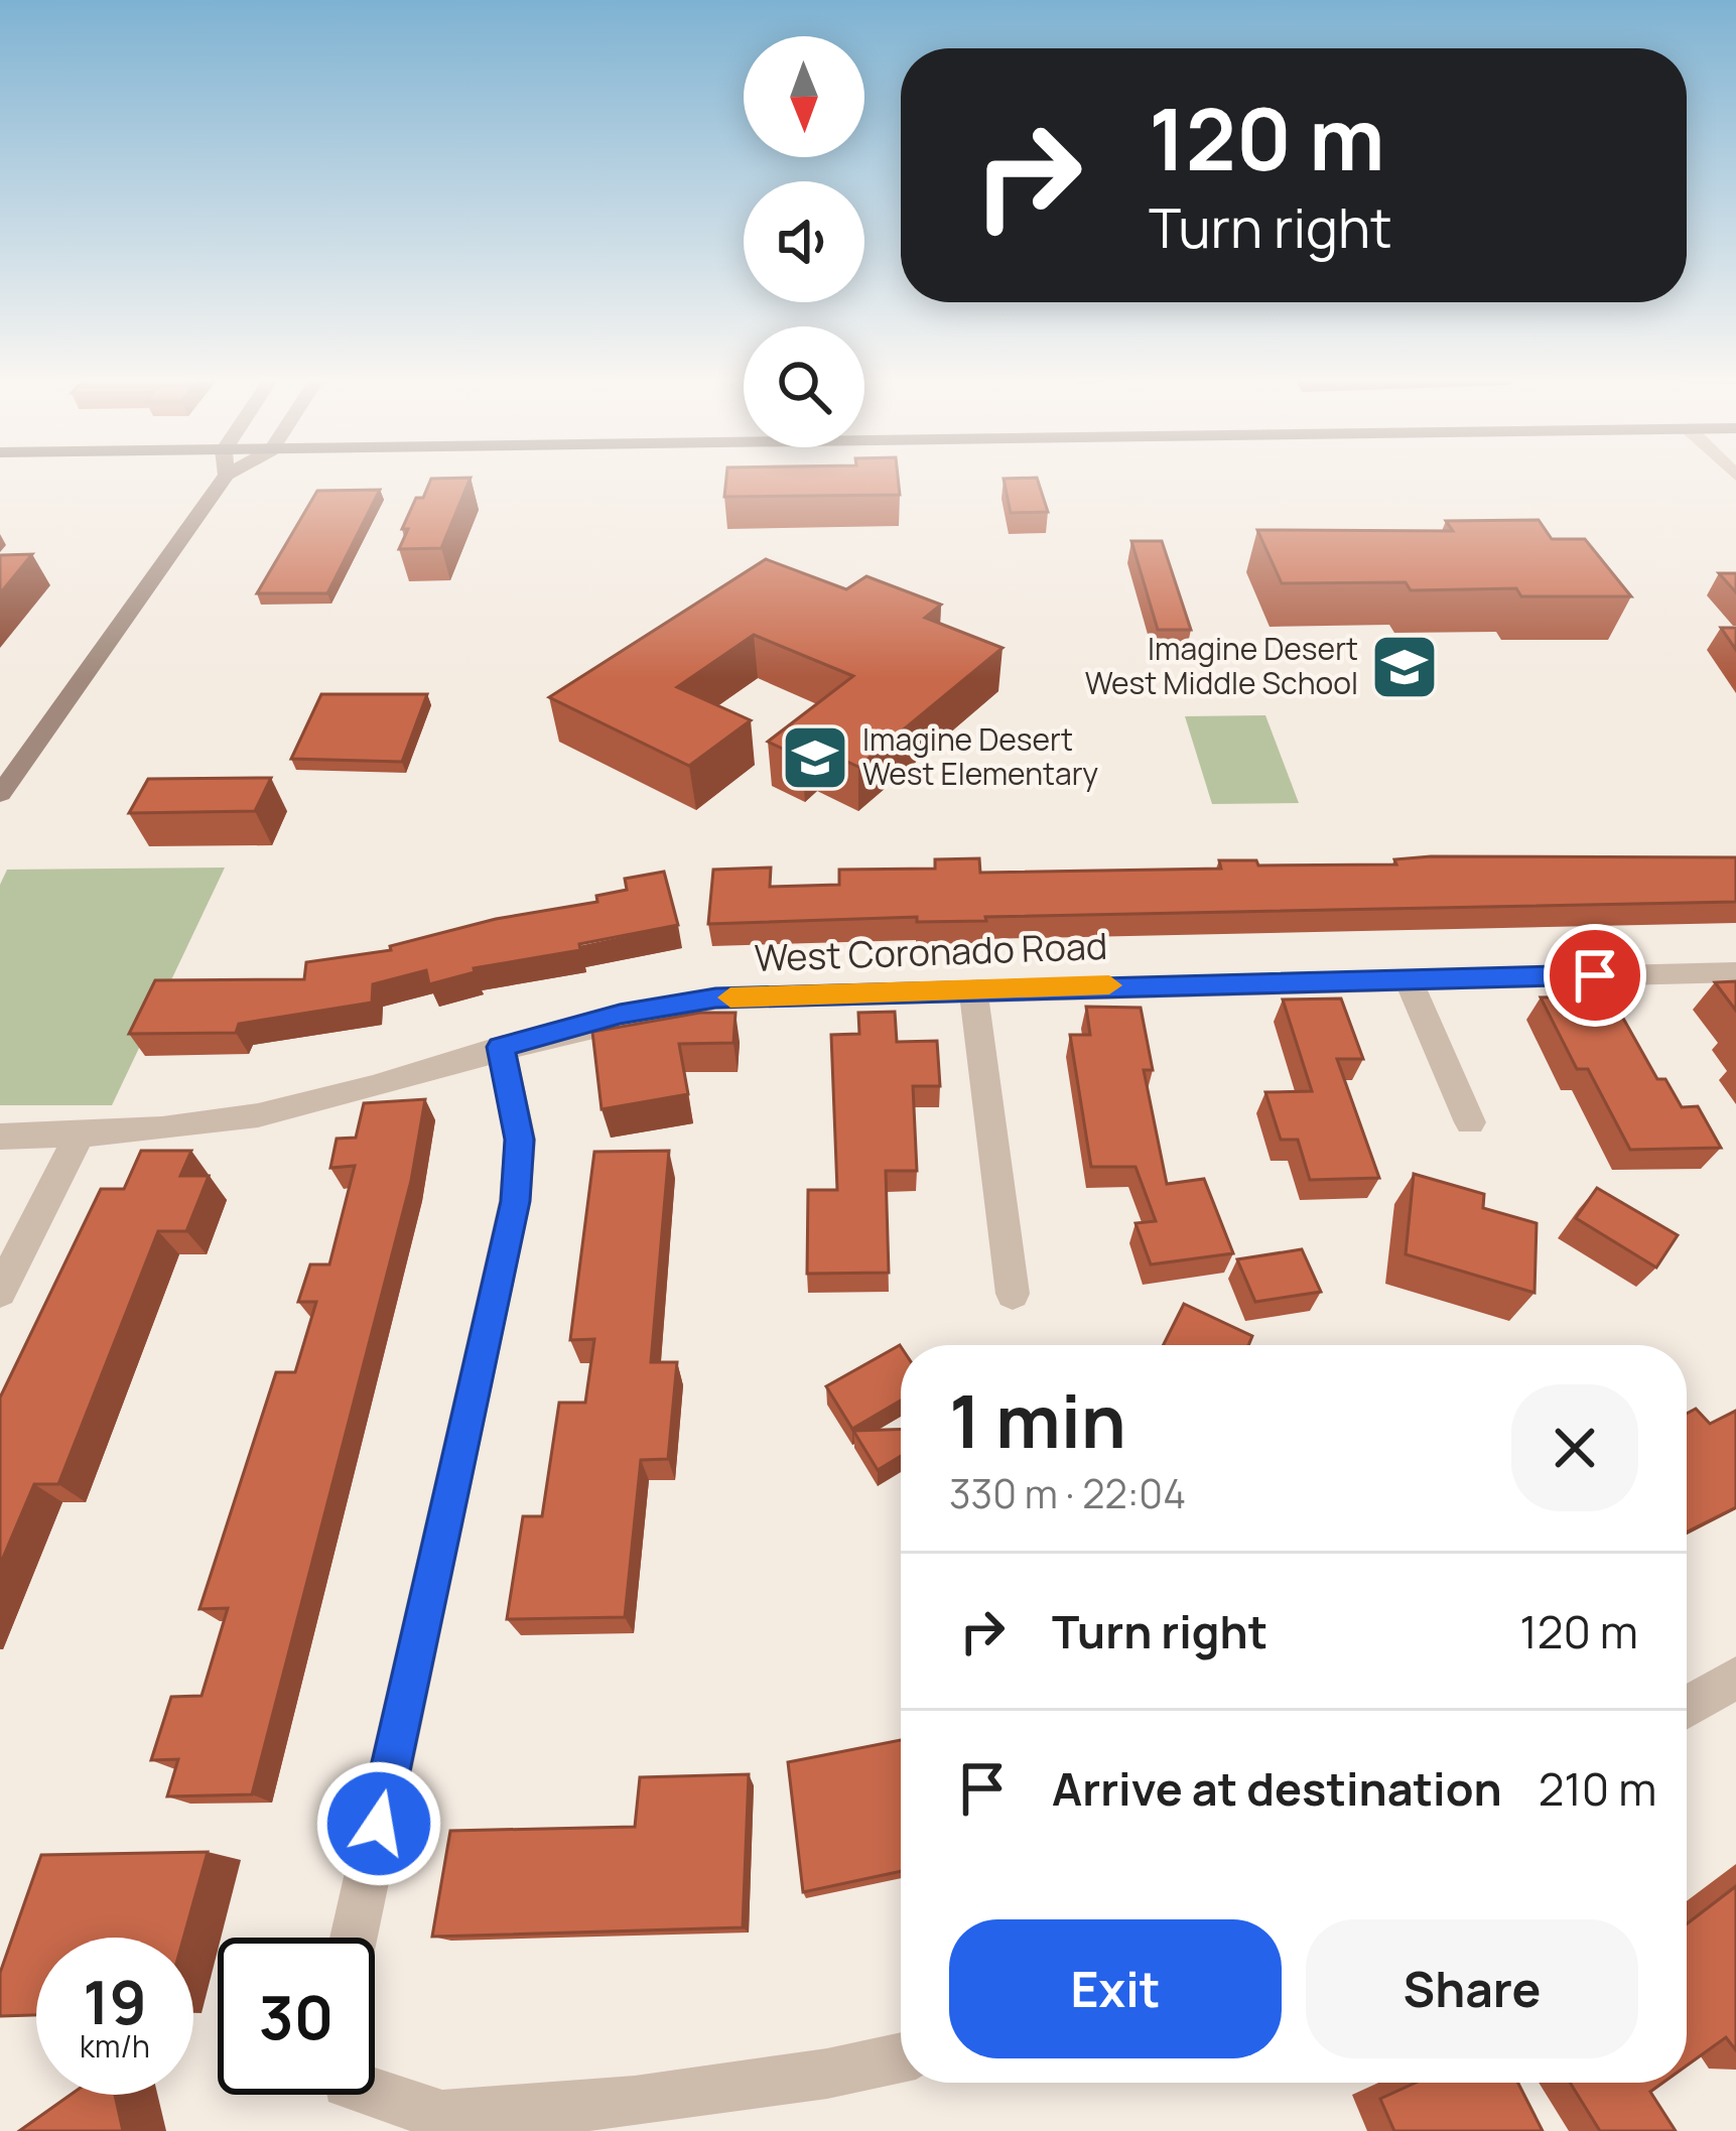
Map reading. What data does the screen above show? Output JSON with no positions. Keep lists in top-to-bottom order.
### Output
{
  "streets": {
    "street": ["West Coronado Road"]
  },
  "places": {
    "school or university": ["Imagine Desert West Middle School", "Imagine Desert West Elementary"]
  },
  "north": "bottom",
  "page": {
    "turn": ["120 m", "Turn right"],
    "heading": ["1 min", "330 m · 22:04"],
    "list": [
      {
        "name": "Turn right",
        "value": "120 m"
      },
      {
        "name": "Arrive at destination",
        "value": "210 m"
      }
    ],
    "buttons": ["Exit", "Share"],
    "speed": "19 km/h",
    "limit": "30"
  }
}
